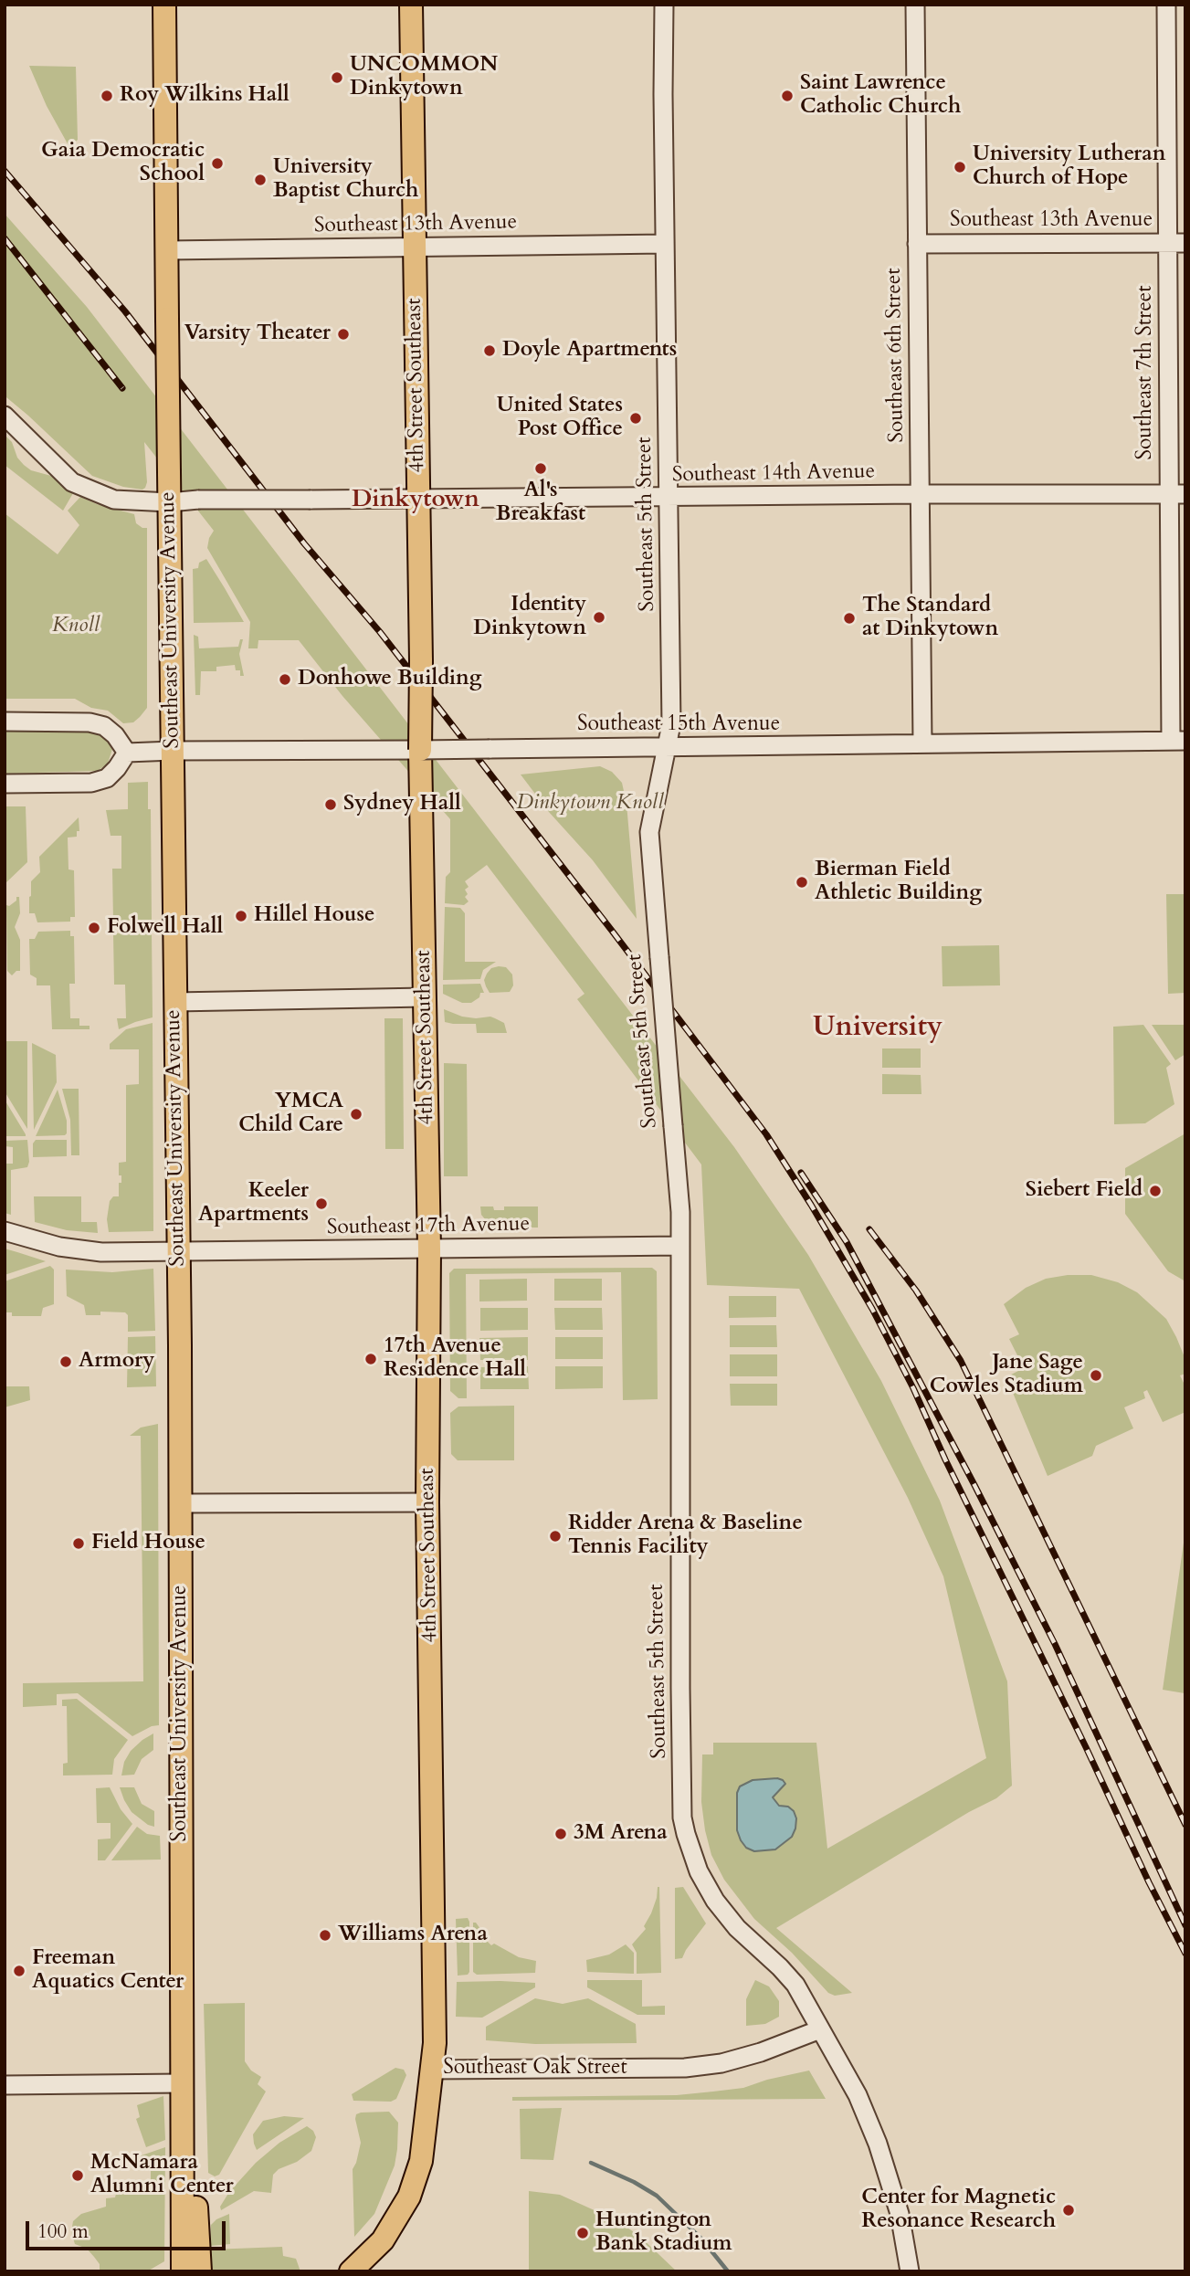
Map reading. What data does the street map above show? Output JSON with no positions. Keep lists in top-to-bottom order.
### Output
{
  "streets": {
    "main road": ["4th Street Southeast", "Southeast University Avenue", "Southeast Oak Street"],
    "street": [
      "Southeast 13th Avenue",
      "Southeast 6th Street",
      "Southeast 7th Street",
      "Southeast 14th Avenue",
      "Southeast 5th Street",
      "Southeast 15th Avenue",
      "Southeast 17th Avenue"
    ]
  },
  "crossings": [
    ["Southeast 13th Avenue", "Southeast 6th Street"],
    ["Southeast 13th Avenue", "Southeast 7th Street"],
    ["Southeast 13th Avenue", "4th Street Southeast"],
    ["Southeast 13th Avenue", "Southeast 5th Street"],
    ["Southeast 13th Avenue", "Southeast University Avenue"],
    ["Southeast 6th Street", "Southeast 14th Avenue"],
    ["Southeast 6th Street", "Southeast 15th Avenue"],
    ["Southeast 7th Street", "Southeast 14th Avenue"],
    ["Southeast 7th Street", "Southeast 15th Avenue"],
    ["4th Street Southeast", "Southeast 14th Avenue"],
    ["4th Street Southeast", "Southeast 15th Avenue"],
    ["4th Street Southeast", "Southeast 17th Avenue"],
    ["4th Street Southeast", "Southeast Oak Street"],
    ["Southeast 14th Avenue", "Southeast 5th Street"],
    ["Southeast 14th Avenue", "Southeast University Avenue"],
    ["Southeast 5th Street", "Southeast 15th Avenue"],
    ["Southeast 5th Street", "Southeast 17th Avenue"],
    ["Southeast 5th Street", "Southeast Oak Street"],
    ["Southeast University Avenue", "Southeast 15th Avenue"],
    ["Southeast University Avenue", "Southeast 17th Avenue"]
  ],
  "districts": ["Dinkytown", "University"],
  "parks": ["Knoll", "Dinkytown Knoll"],
  "places": [
    "UNCOMMON Dinkytown",
    "Roy Wilkins Hall",
    "Saint Lawrence Catholic Church",
    "Gaia Democratic School",
    "University Lutheran Church of Hope",
    "University Baptist Church",
    "Varsity Theater",
    "Doyle Apartments",
    "United States Post Office",
    "Al's Breakfast",
    "Identity Dinkytown",
    "The Standard at Dinkytown",
    "Donhowe Building",
    "Sydney Hall",
    "Bierman Field Athletic Building",
    "Hillel House",
    "Folwell Hall",
    "YMCA Child Care",
    "Siebert Field",
    "Keeler Apartments",
    "17th Avenue Residence Hall",
    "Armory",
    "Jane Sage Cowles Stadium",
    "Ridder Arena & Baseline Tennis Facility",
    "Field House",
    "3M Arena",
    "Williams Arena",
    "Freeman Aquatics Center",
    "McNamara Alumni Center",
    "Center for Magnetic Resonance Research",
    "Huntington Bank Stadium"
  ],
  "scale_bar": "100 m"
}
